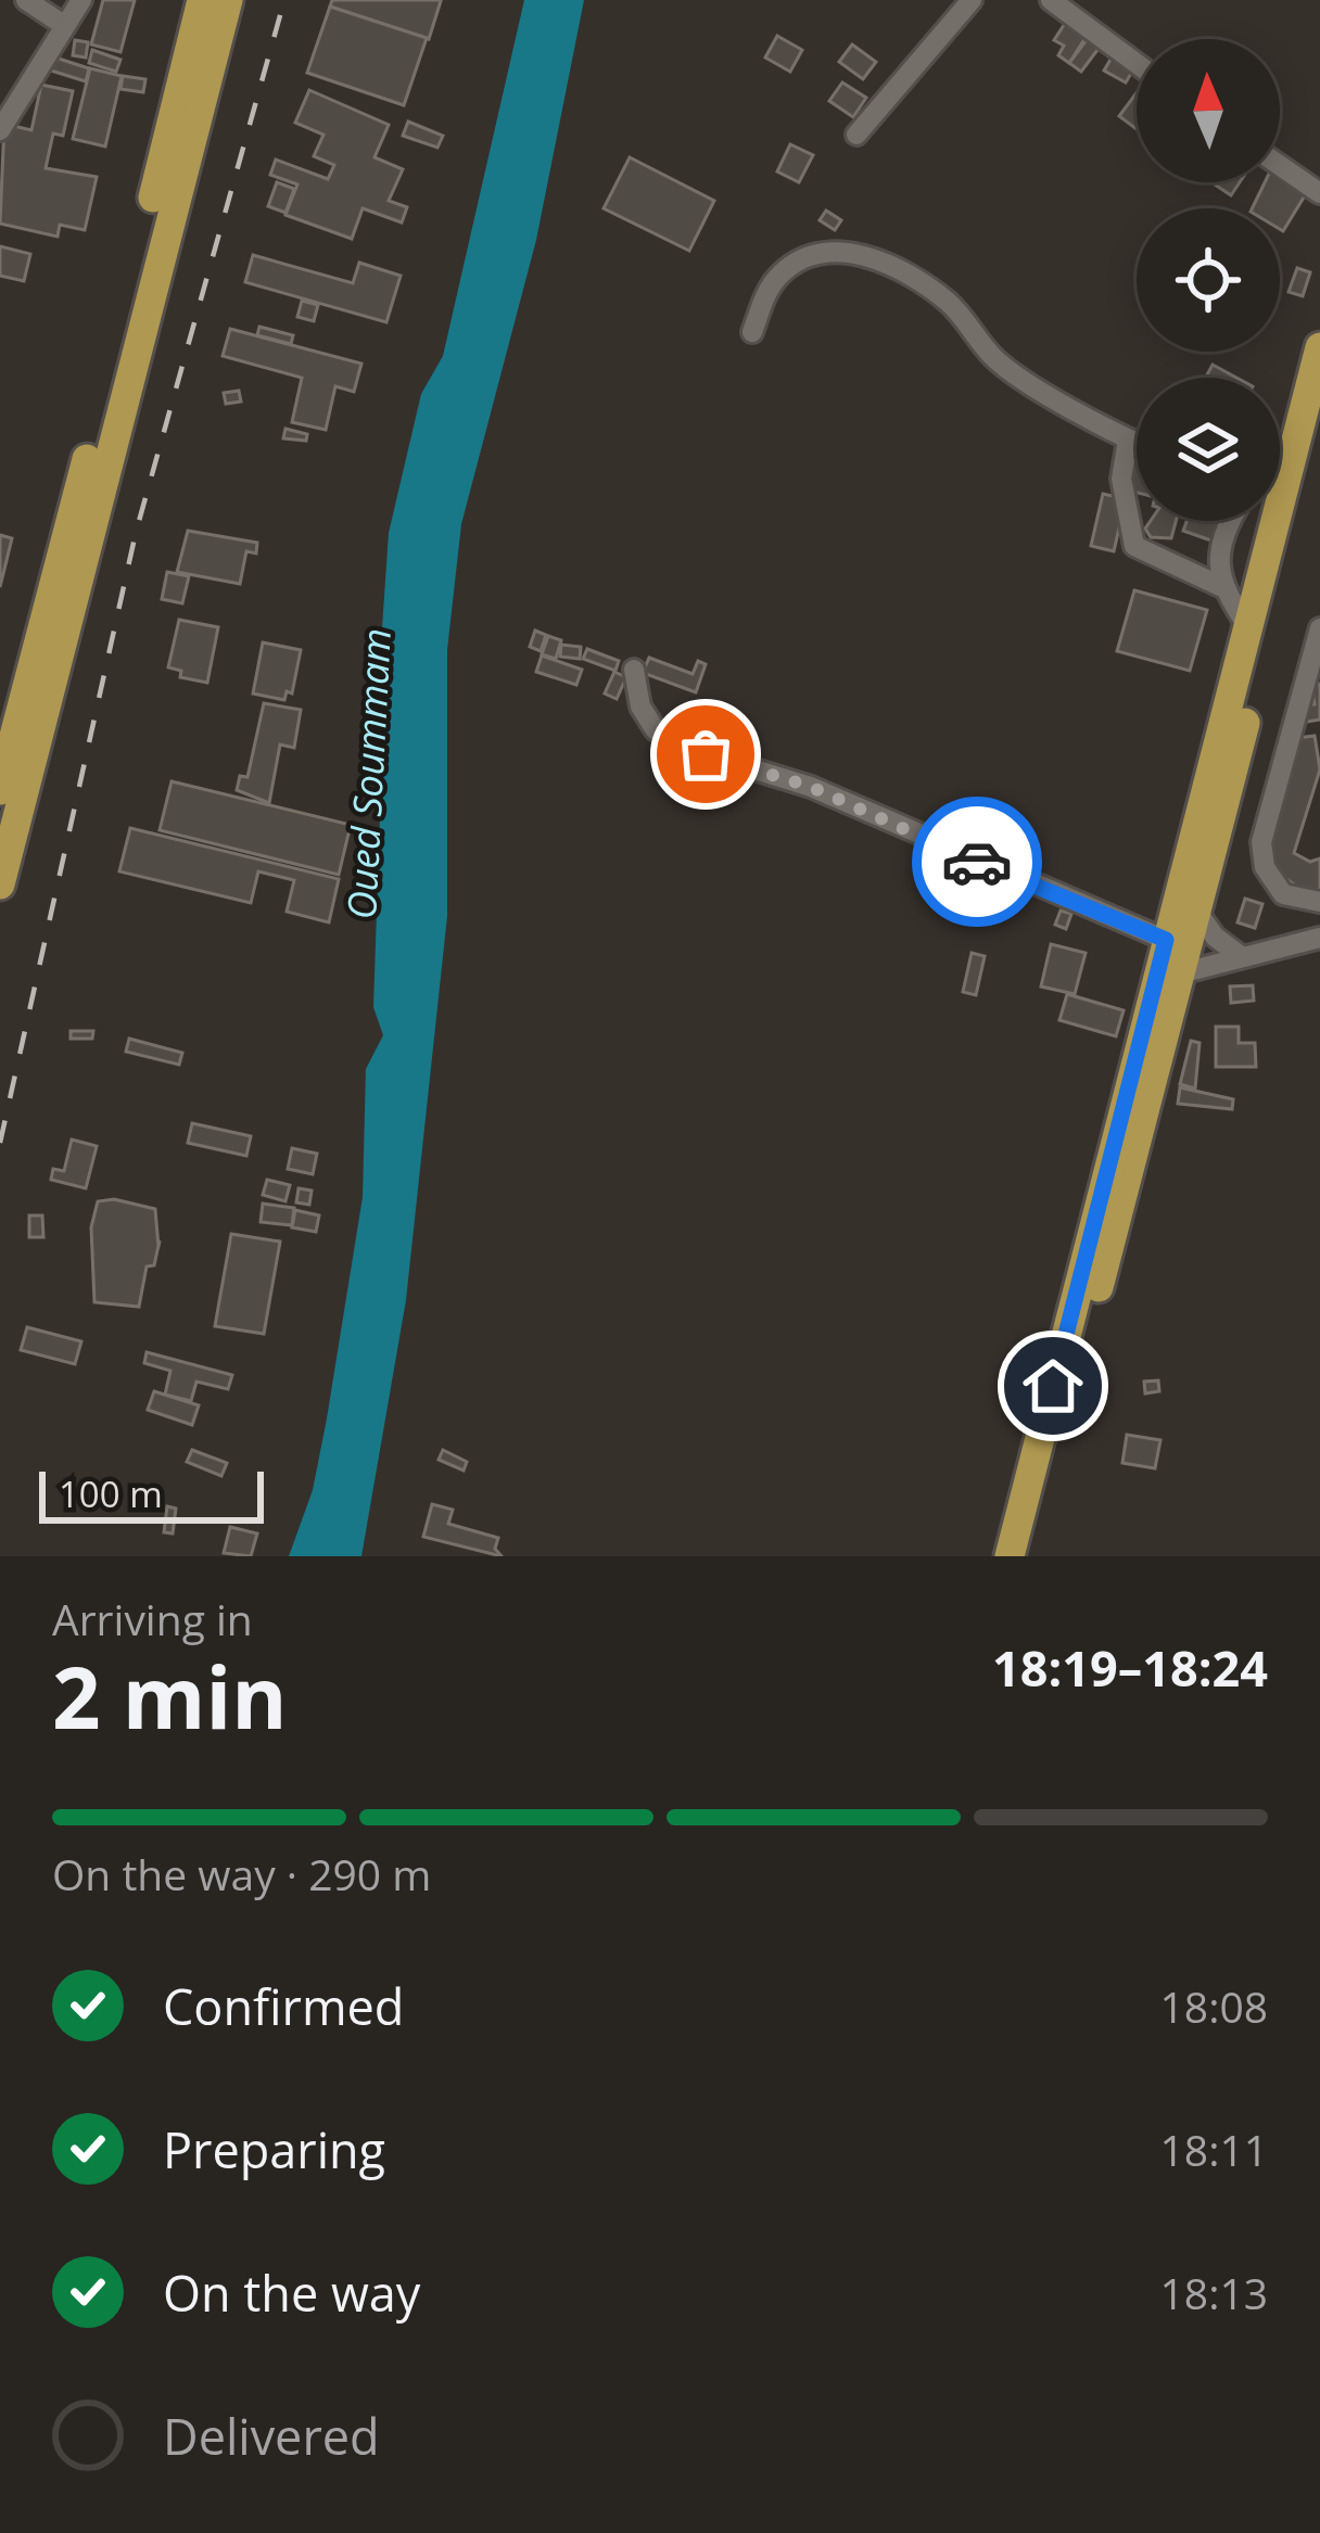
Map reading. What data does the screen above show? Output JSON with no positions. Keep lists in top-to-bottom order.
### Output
{
  "water": ["Oued Soummam"],
  "scale_bar": "100 m",
  "north": "top",
  "page": {
    "scale": "100 m",
    "heading": ["2 min", "Arriving in", "18:19–18:24"],
    "bar": "On the way · 290 m",
    "list": [
      ["Confirmed", "18:08"],
      ["Preparing", "18:11"],
      ["On the way", "18:13"],
      "Delivered"
    ]
  }
}
